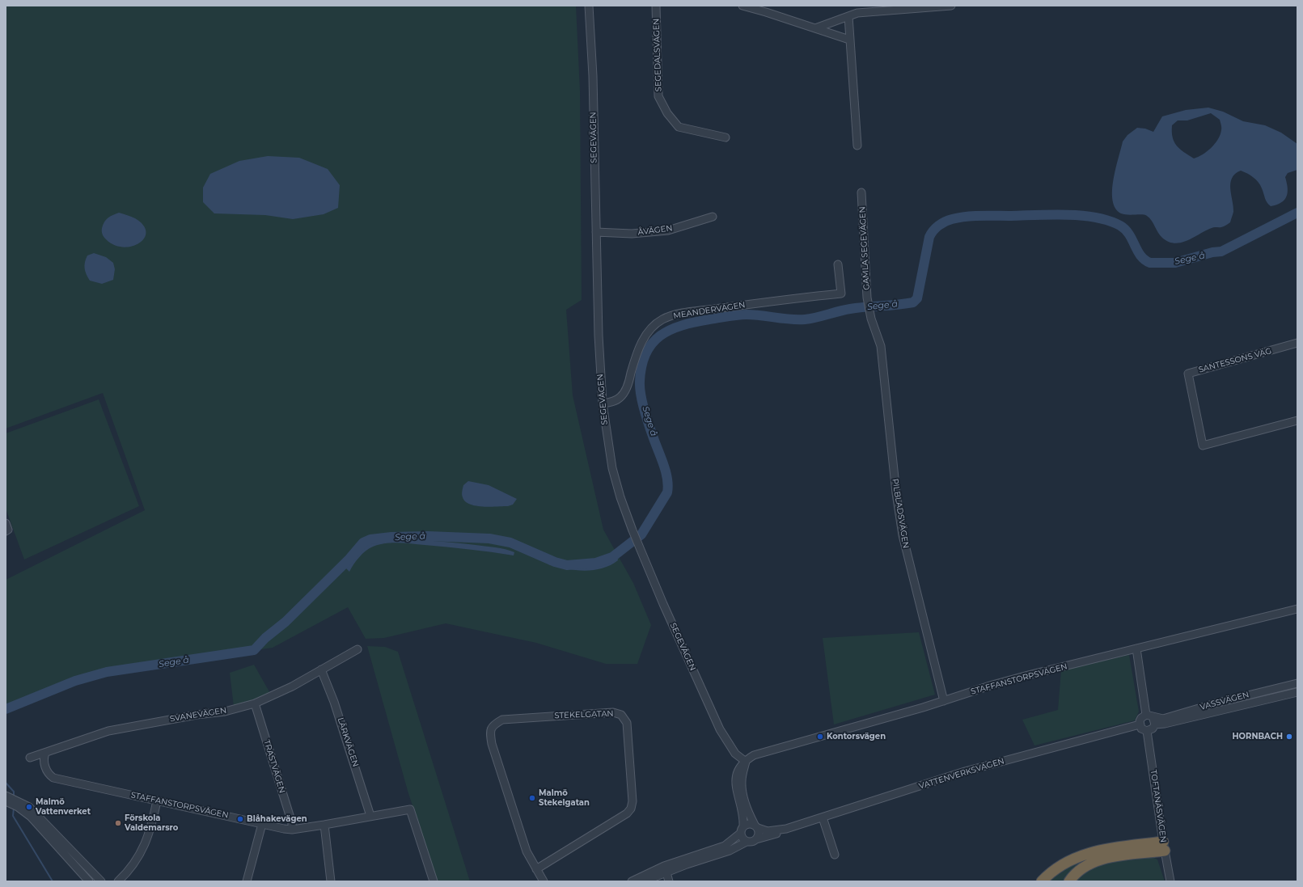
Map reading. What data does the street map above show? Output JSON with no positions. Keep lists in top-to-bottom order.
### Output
{
  "streets": {
    "street": [
      "SEGEDALSVÄGEN",
      "SEGEVÄGEN",
      "ÅVÄGEN",
      "GAMLA SEGEVÄGEN",
      "MEANDERVÄGEN",
      "SANTESSONS VÄG",
      "PILBLADSVÄGEN",
      "STAFFANSTORPSVÄGEN",
      "VASSVÄGEN",
      "SVANEVÄGEN",
      "STEKELGATAN",
      "LÄRKVÄGEN",
      "TRASTVÄGEN",
      "VATTENVERKSVÄGEN",
      "TOFTANÄSVÄGEN"
    ]
  },
  "crossings": [
    ["SEGEVÄGEN", "ÅVÄGEN"],
    ["SEGEVÄGEN", "MEANDERVÄGEN"],
    ["SEGEVÄGEN", "STAFFANSTORPSVÄGEN"],
    ["GAMLA SEGEVÄGEN", "PILBLADSVÄGEN"],
    ["PILBLADSVÄGEN", "STAFFANSTORPSVÄGEN"],
    ["STAFFANSTORPSVÄGEN", "SVANEVÄGEN"],
    ["STAFFANSTORPSVÄGEN", "LÄRKVÄGEN"],
    ["STAFFANSTORPSVÄGEN", "TRASTVÄGEN"],
    ["VASSVÄGEN", "VATTENVERKSVÄGEN"],
    ["VASSVÄGEN", "TOFTANÄSVÄGEN"],
    ["SVANEVÄGEN", "LÄRKVÄGEN"],
    ["SVANEVÄGEN", "TRASTVÄGEN"],
    ["VATTENVERKSVÄGEN", "TOFTANÄSVÄGEN"]
  ],
  "water": ["Sege å"],
  "places": [
    "Kontorsvägen",
    "HORNBACH",
    "Malmö Stekelgatan",
    "Malmö Vattenverket",
    "Blåhakevägen",
    "Förskola Valdemarsro"
  ]
}
